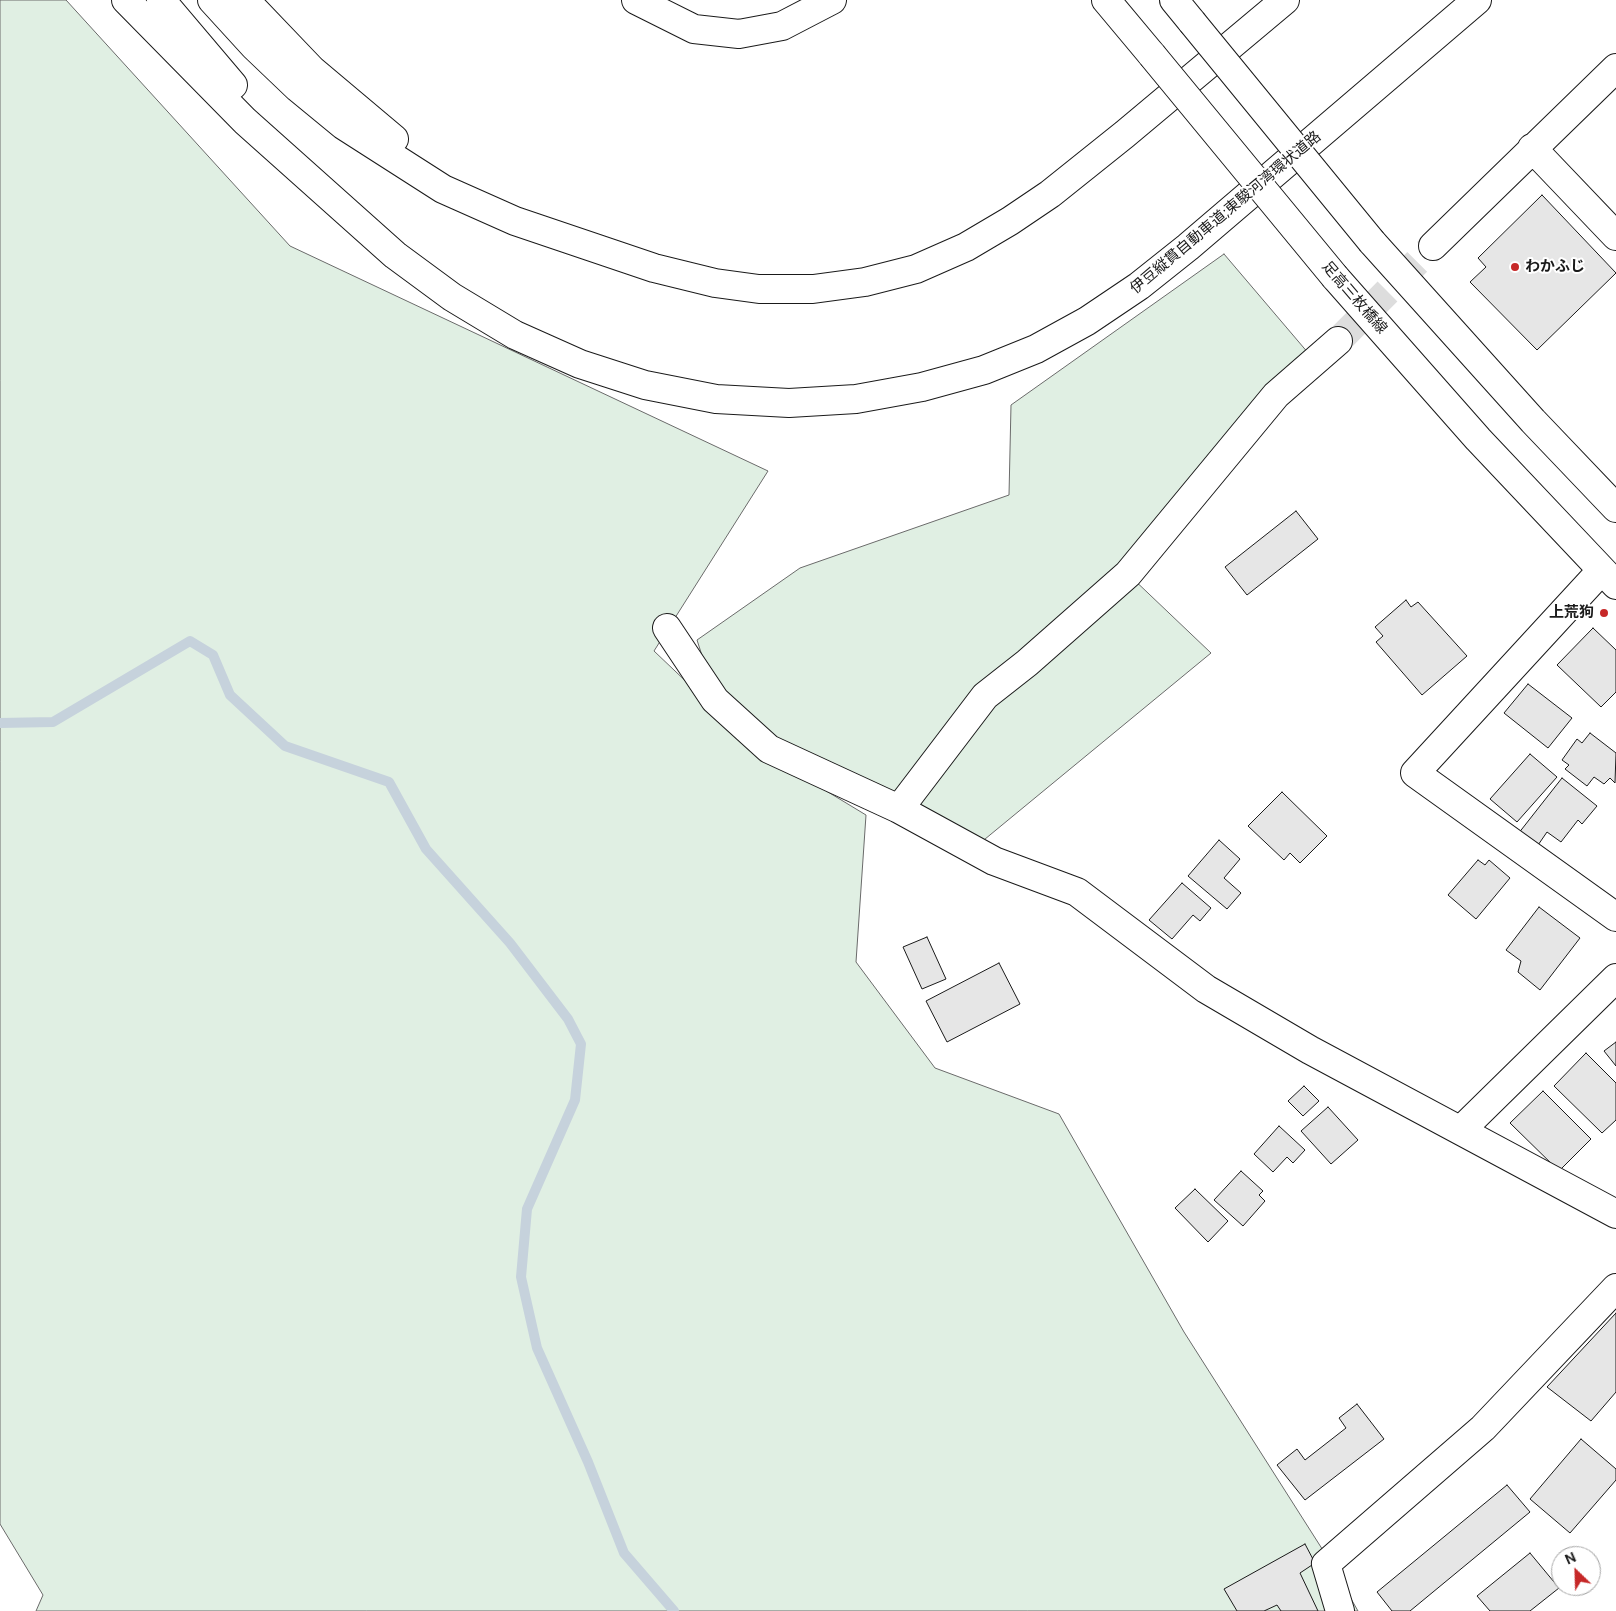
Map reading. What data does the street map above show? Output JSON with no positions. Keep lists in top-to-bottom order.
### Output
{
  "streets": {
    "main road": ["伊豆縦貫自動車道;東駿河湾環状道路", "足高三枚橋線"]
  },
  "places": ["わかふじ", "上荒狗"],
  "north": "top left"
}
